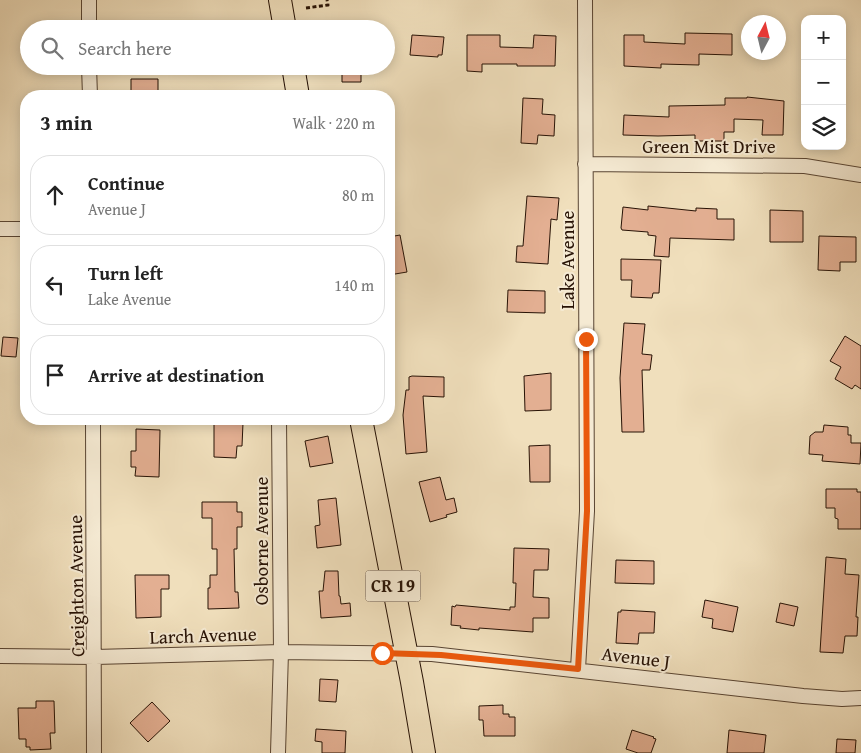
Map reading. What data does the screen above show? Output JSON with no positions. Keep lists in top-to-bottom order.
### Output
{
  "streets": {
    "main road": ["CR 19"],
    "street": [
      "Green Mist Drive",
      "Lake Avenue",
      "Osborne Avenue",
      "Creighton Avenue",
      "Larch Avenue",
      "Avenue J"
    ]
  },
  "crossings": [
    ["Green Mist Drive", "Lake Avenue"],
    ["Lake Avenue", "Avenue J"],
    ["Osborne Avenue", "Larch Avenue"],
    ["Creighton Avenue", "Larch Avenue"],
    ["CR 19", "Larch Avenue"],
    ["CR 19", "Avenue J"],
    ["Larch Avenue", "Avenue J"]
  ],
  "north": "top",
  "page": {
    "map_buttons": ["+", "−"],
    "search": "Search here",
    "heading": ["3 min", "Walk · 220 m"],
    "list": [
      ["Continue", "Avenue J", "80 m"],
      ["Turn left", "Lake Avenue", "140 m"],
      "Arrive at destination"
    ]
  }
}
